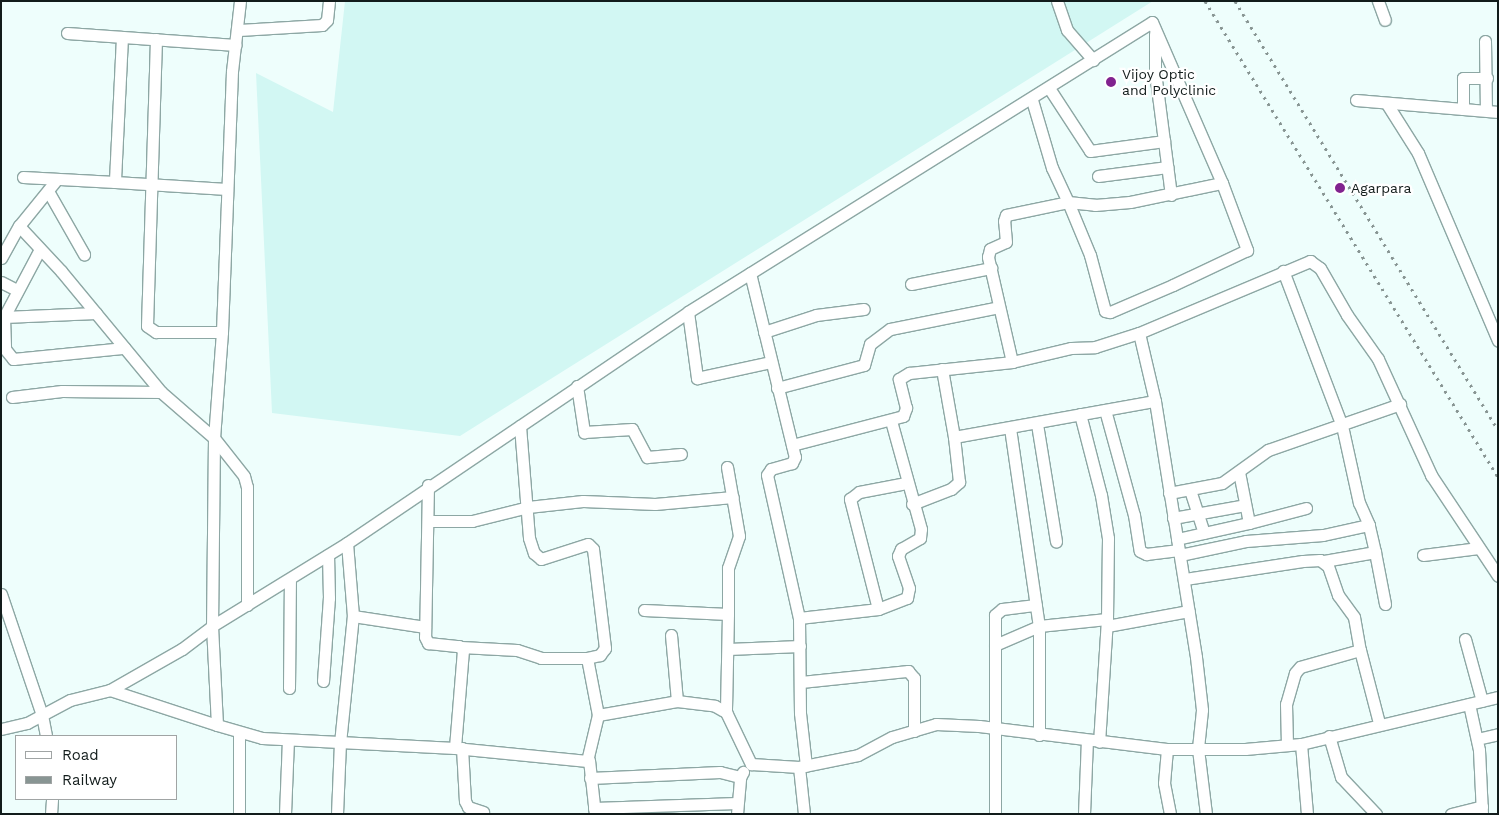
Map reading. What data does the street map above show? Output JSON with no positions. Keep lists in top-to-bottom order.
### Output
{
  "places": ["Vijoy Optic and Polyclinic", "Agarpara"],
  "legend": ["Road", "Railway"]
}
